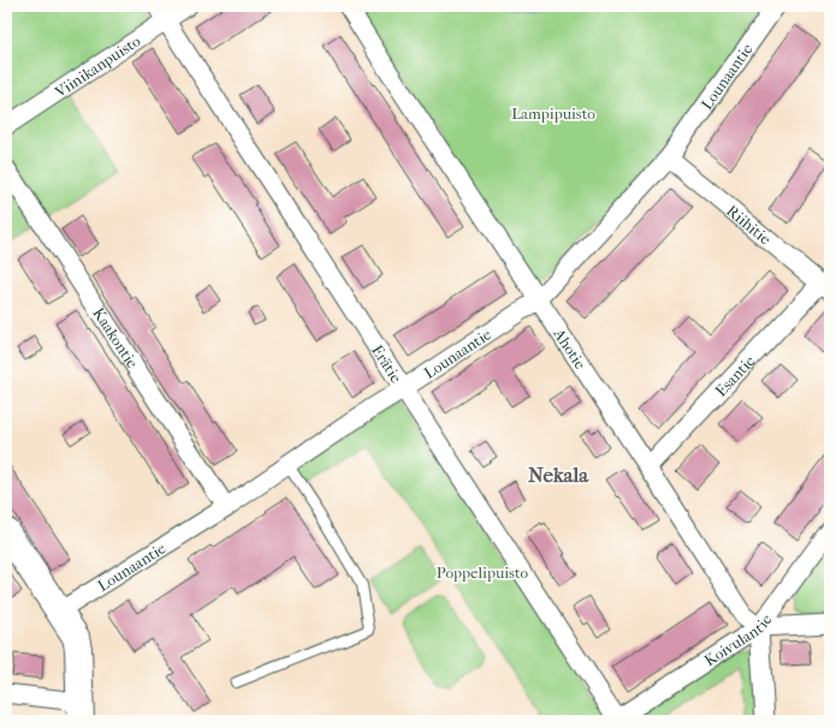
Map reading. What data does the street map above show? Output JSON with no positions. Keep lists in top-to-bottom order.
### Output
{
  "streets": {
    "street": [
      "Viinikanpuisto",
      "Lounaantie",
      "Riihitie",
      "Kaakontie",
      "Ahotie",
      "Erätie",
      "Esantie",
      "Koivulantie"
    ]
  },
  "crossings": [
    ["Viinikanpuisto", "Erätie"],
    ["Lounaantie", "Riihitie"],
    ["Lounaantie", "Kaakontie"],
    ["Lounaantie", "Ahotie"],
    ["Lounaantie", "Erätie"],
    ["Riihitie", "Esantie"],
    ["Ahotie", "Esantie"],
    ["Ahotie", "Koivulantie"],
    ["Erätie", "Koivulantie"]
  ],
  "districts": ["Nekala"],
  "parks": ["Lampipuisto", "Poppelipuisto"]
}
